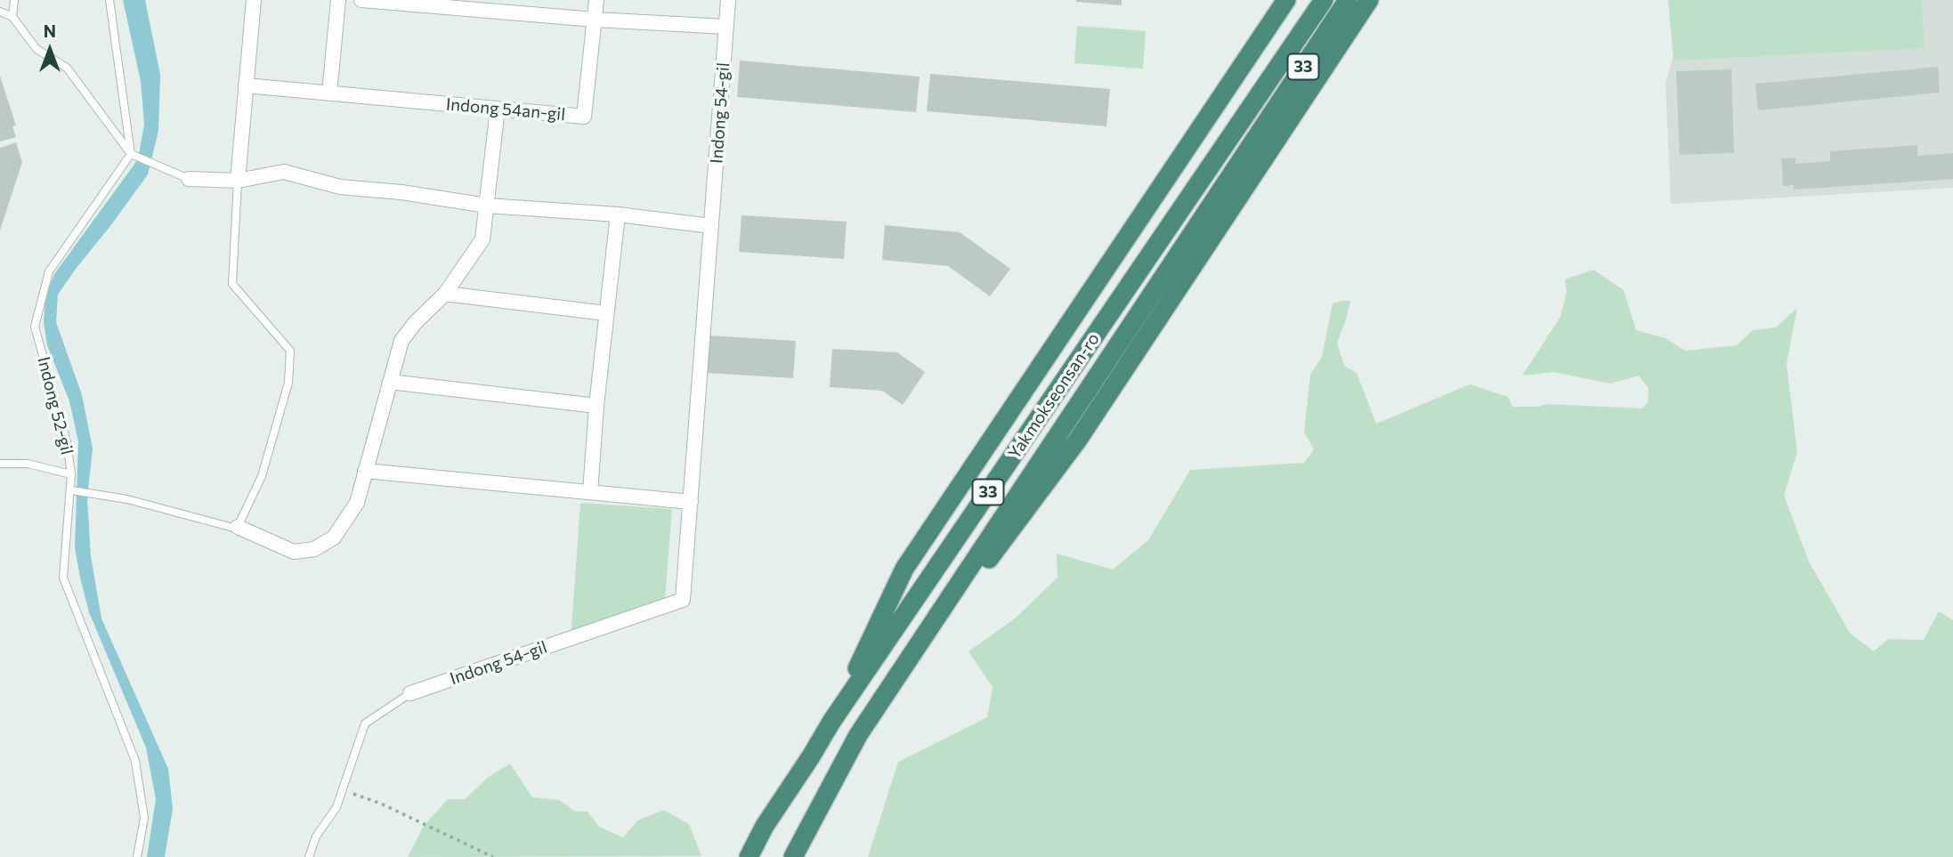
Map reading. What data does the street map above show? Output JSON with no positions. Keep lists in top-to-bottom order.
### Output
{
  "streets": {
    "highway": ["33", "Yakmokseonsan-ro"],
    "street": ["Indong 54an-gil", "Indong 54-gil"],
    "lane": ["Indong 52-gil"]
  },
  "north": "top"
}
